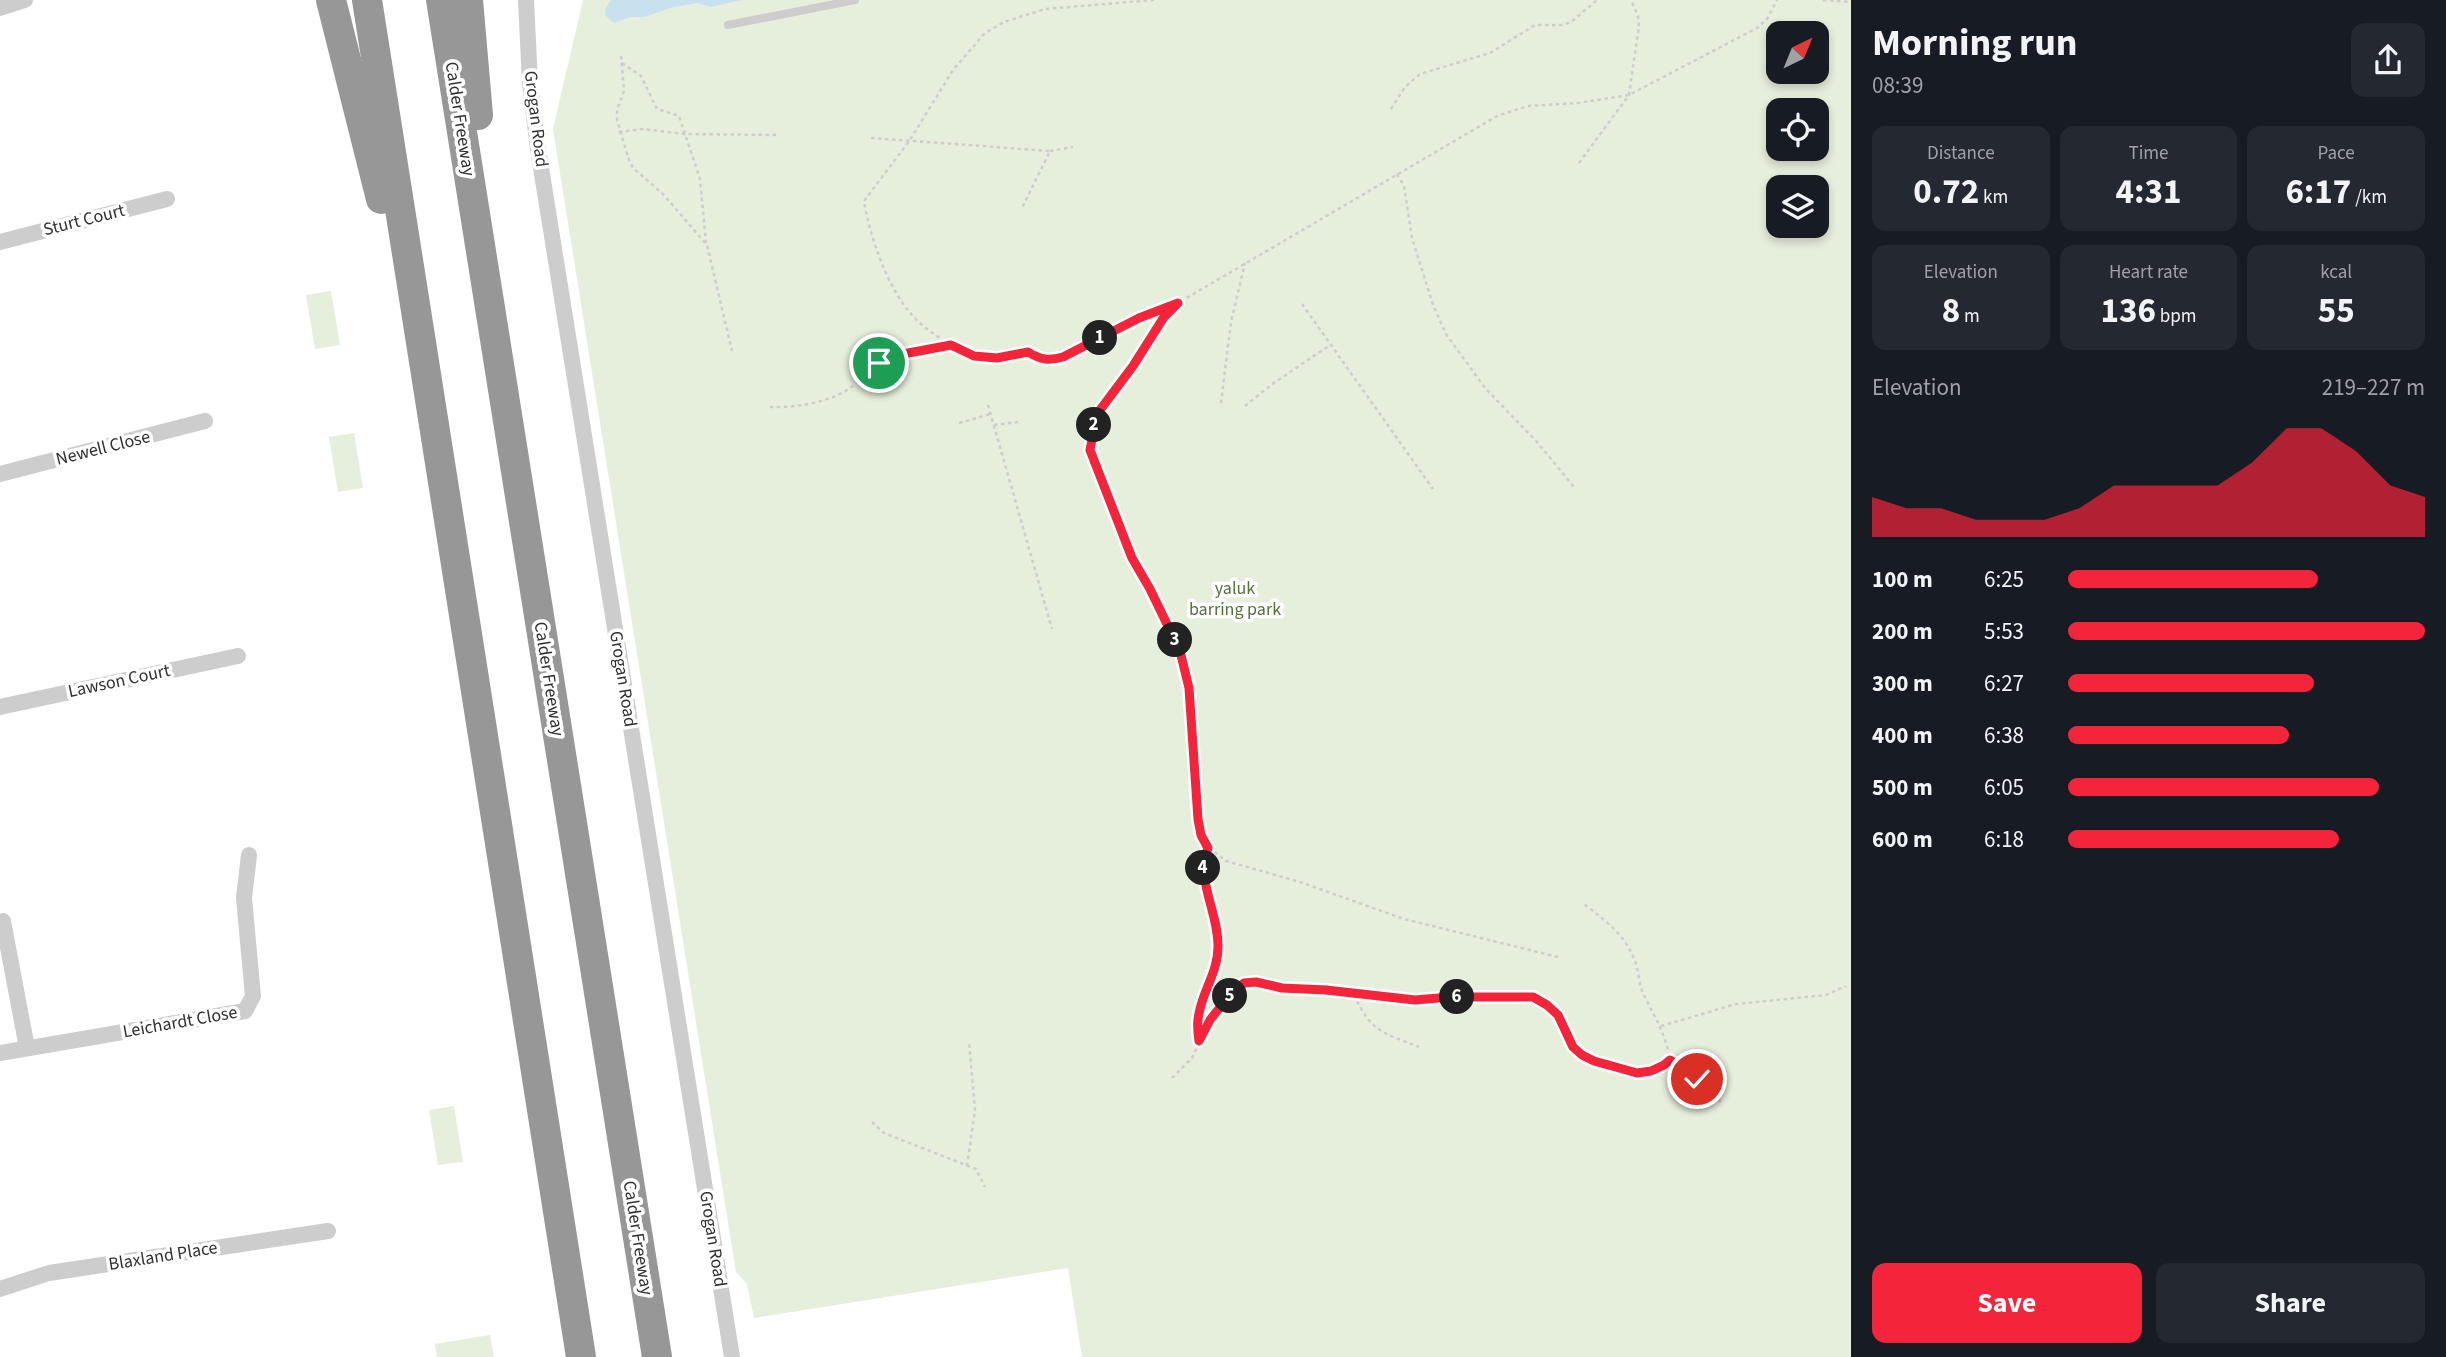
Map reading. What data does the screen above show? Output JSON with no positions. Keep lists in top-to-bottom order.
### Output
{
  "streets": {
    "highway": ["Calder Freeway"],
    "street": [
      "Grogan Road",
      "Sturt Court",
      "Newell Close",
      "Lawson Court",
      "Leichardt Close",
      "Blaxland Place"
    ]
  },
  "parks": ["yaluk barring park"],
  "north": "top right",
  "page": {
    "heading": ["Morning run", "08:39"],
    "stats": [
      ["Distance", "0.72 km"],
      ["Time", "4:31"],
      ["Pace", "6:17 /km"],
      ["Elevation", "8 m"],
      ["Heart rate", "136 bpm"],
      ["kcal", "55"]
    ],
    "pins": [
      "1",
      "2",
      "3",
      "4",
      "5",
      "6"
    ],
    "chart": ["Elevation", "219–227 m"],
    "list": [
      {
        "name": "100 m",
        "note": "6:25"
      },
      {
        "name": "200 m",
        "note": "5:53"
      },
      {
        "name": "300 m",
        "note": "6:27"
      },
      {
        "name": "400 m",
        "note": "6:38"
      },
      {
        "name": "500 m",
        "note": "6:05"
      },
      {
        "name": "600 m",
        "note": "6:18"
      }
    ],
    "buttons": ["Save", "Share"]
  }
}
